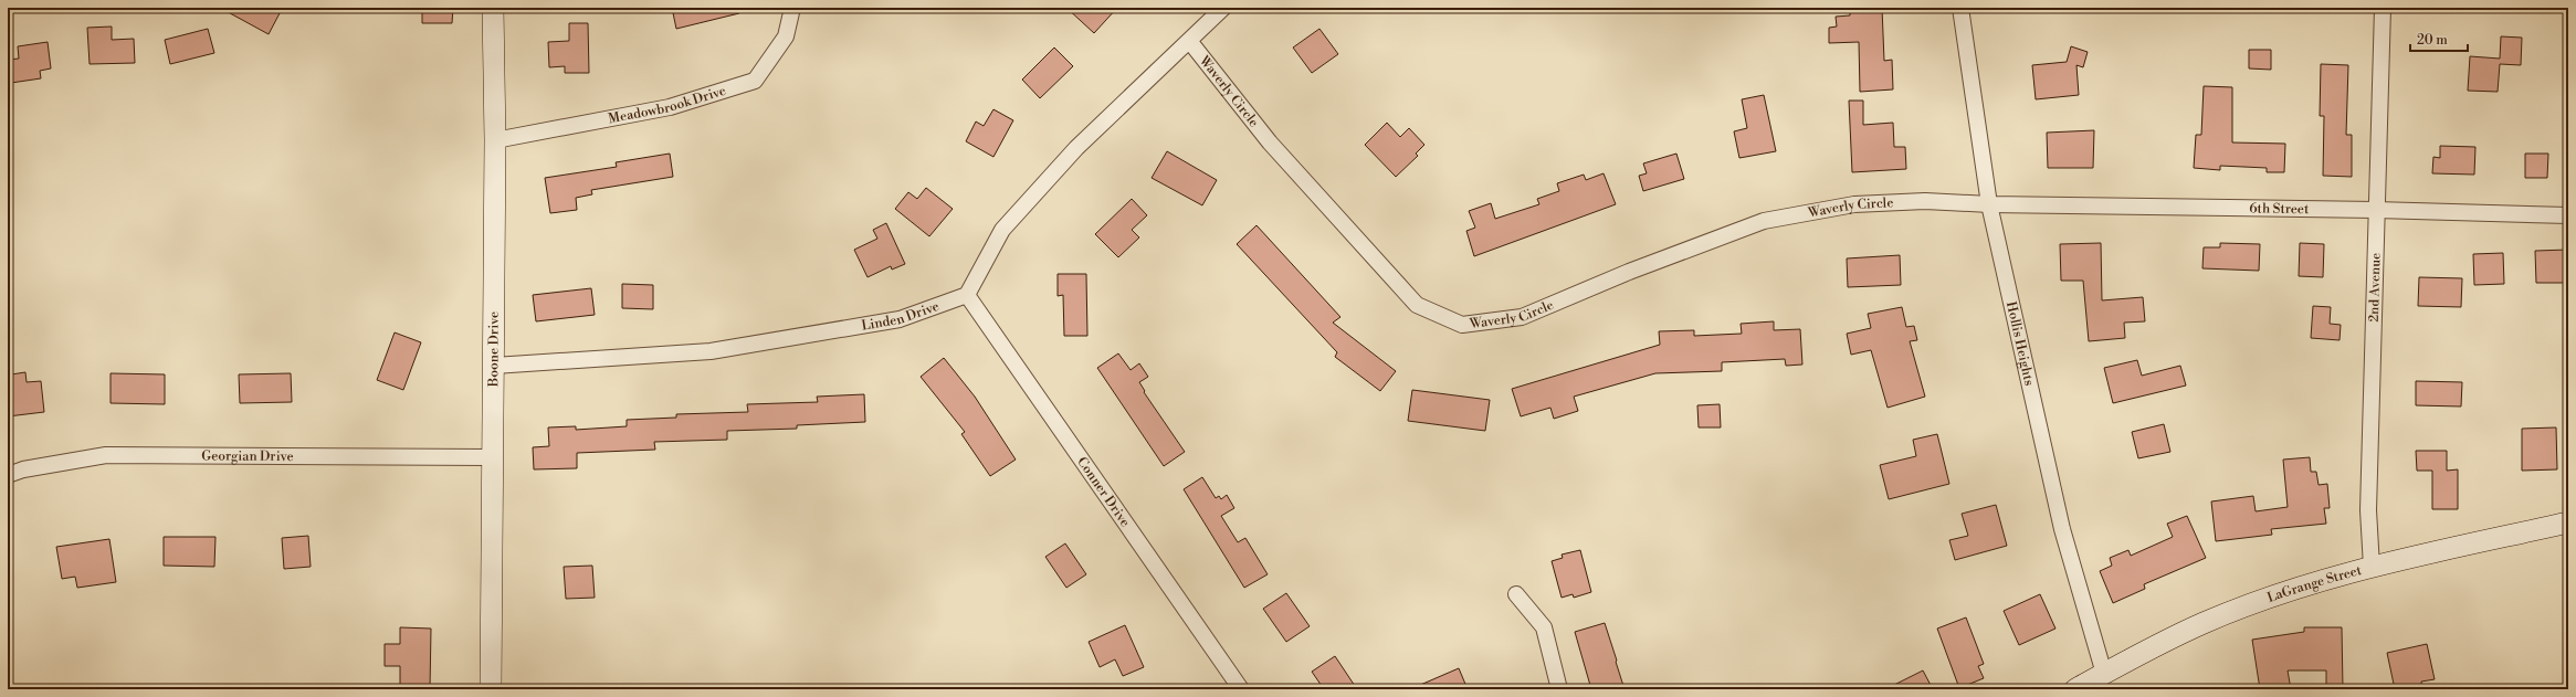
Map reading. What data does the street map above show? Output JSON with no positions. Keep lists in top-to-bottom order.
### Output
{
  "streets": {
    "street": [
      "Waverly Circle",
      "Meadowbrook Drive",
      "6th Street",
      "2nd Avenue",
      "Linden Drive",
      "Hollis Heights",
      "Boone Drive",
      "Georgian Drive",
      "Conner Drive",
      "LaGrange Street"
    ]
  },
  "crossings": [
    ["Waverly Circle", "6th Street"],
    ["Waverly Circle", "Hollis Heights"],
    ["Meadowbrook Drive", "Boone Drive"],
    ["6th Street", "2nd Avenue"],
    ["6th Street", "Hollis Heights"],
    ["2nd Avenue", "LaGrange Street"],
    ["Linden Drive", "Boone Drive"],
    ["Linden Drive", "Conner Drive"],
    ["Hollis Heights", "LaGrange Street"],
    ["Boone Drive", "Georgian Drive"]
  ],
  "scale_bar": "20 m"
}
